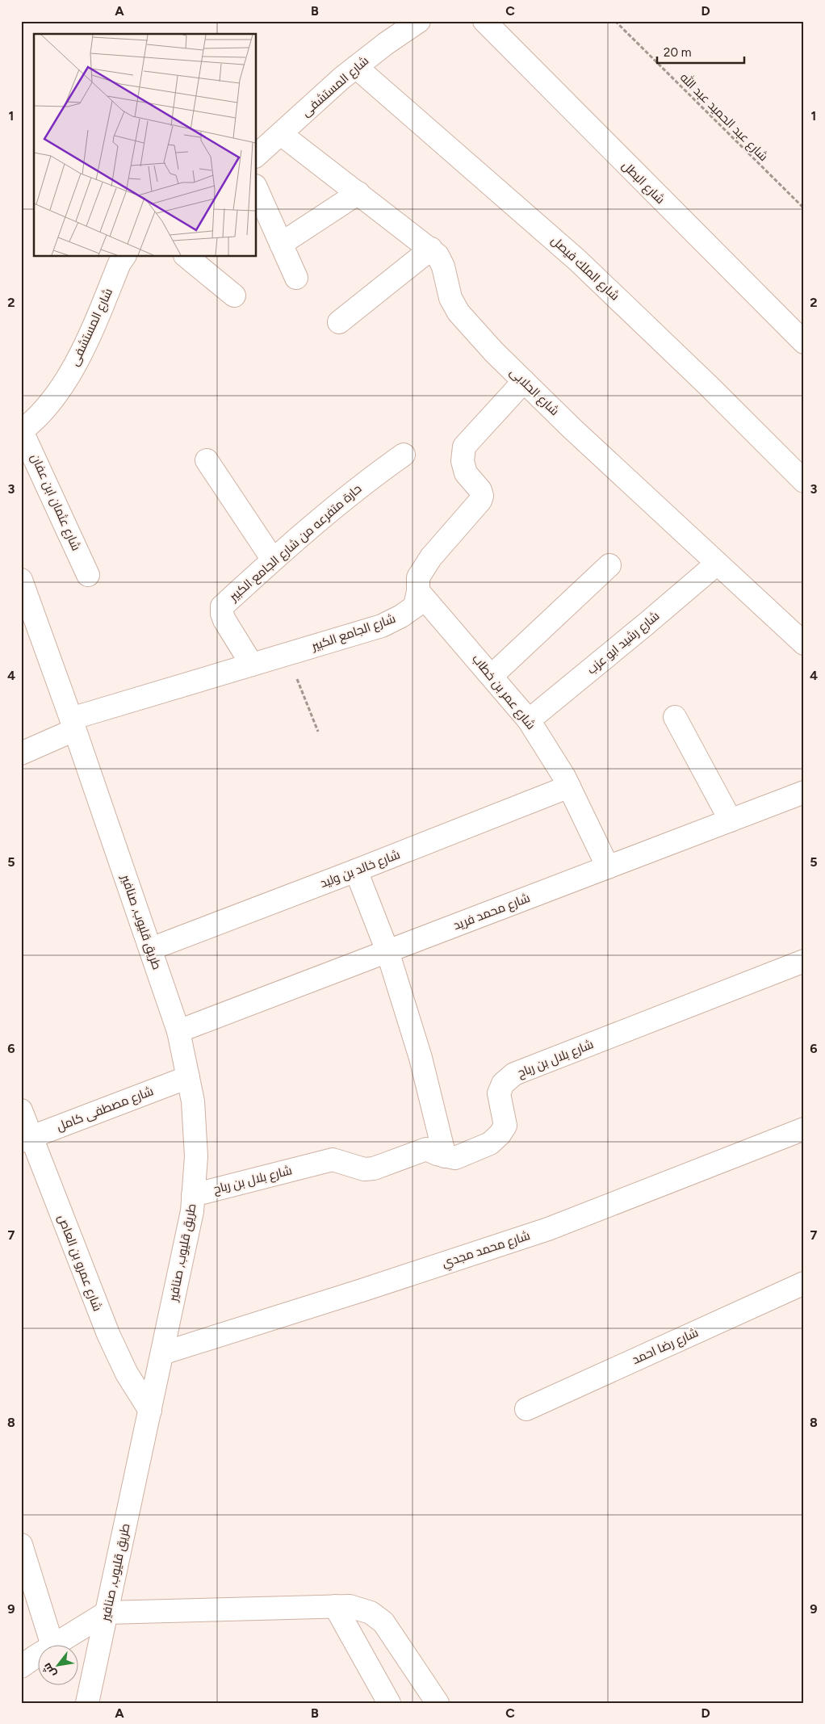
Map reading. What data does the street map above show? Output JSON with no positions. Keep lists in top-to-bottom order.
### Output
{
  "streets": {
    "street": [
      "شارع المستشفى",
      "شارع البطل",
      "شارع الملك فيصل",
      "شارع الحلابى",
      "شارع عثمان ابن عفان",
      "حارة متفرعه من شارع الجامع الكبير",
      "شارع الجامع الكبير",
      "شارع رشيد ابو عزب",
      "شارع عمر بن خطاب",
      "شارع خالد بن وليد",
      "شارع محمد فريد",
      "طريق قليوب, صنافير",
      "شارع بلال بن رباح",
      "شارع مصطفى كامل",
      "شارع محمد مجدي",
      "شارع عمرو بن العاص",
      "شارع رضا احمد"
    ],
    "path": ["شارع عبد الحميد عبد الله"]
  },
  "crossings": [
    ["شارع المستشفى", "شارع الملك فيصل"],
    ["شارع المستشفى", "شارع الحلابى"],
    ["شارع المستشفى", "شارع عثمان ابن عفان"],
    ["شارع الحلابى", "شارع الجامع الكبير"],
    ["شارع الحلابى", "شارع رشيد ابو عزب"],
    ["حارة متفرعه من شارع الجامع الكبير", "شارع الجامع الكبير"],
    ["شارع الجامع الكبير", "شارع عمر بن خطاب"],
    ["شارع الجامع الكبير", "طريق قليوب, صنافير"],
    ["شارع رشيد ابو عزب", "شارع عمر بن خطاب"],
    ["شارع عمر بن خطاب", "شارع خالد بن وليد"],
    ["شارع عمر بن خطاب", "شارع محمد فريد"],
    ["شارع خالد بن وليد", "طريق قليوب, صنافير"],
    ["شارع محمد فريد", "طريق قليوب, صنافير"],
    ["طريق قليوب, صنافير", "شارع بلال بن رباح"],
    ["طريق قليوب, صنافير", "شارع مصطفى كامل"],
    ["طريق قليوب, صنافير", "شارع محمد مجدي"],
    ["طريق قليوب, صنافير", "شارع عمرو بن العاص"],
    ["شارع مصطفى كامل", "شارع عمرو بن العاص"]
  ],
  "scale_bar": "20 m",
  "north": "bottom left",
  "grid": {
    "columns": [
      "A",
      "B",
      "C",
      "D"
    ],
    "rows": [
      "1",
      "2",
      "3",
      "4",
      "5",
      "6",
      "7",
      "8",
      "9"
    ]
  }
}
